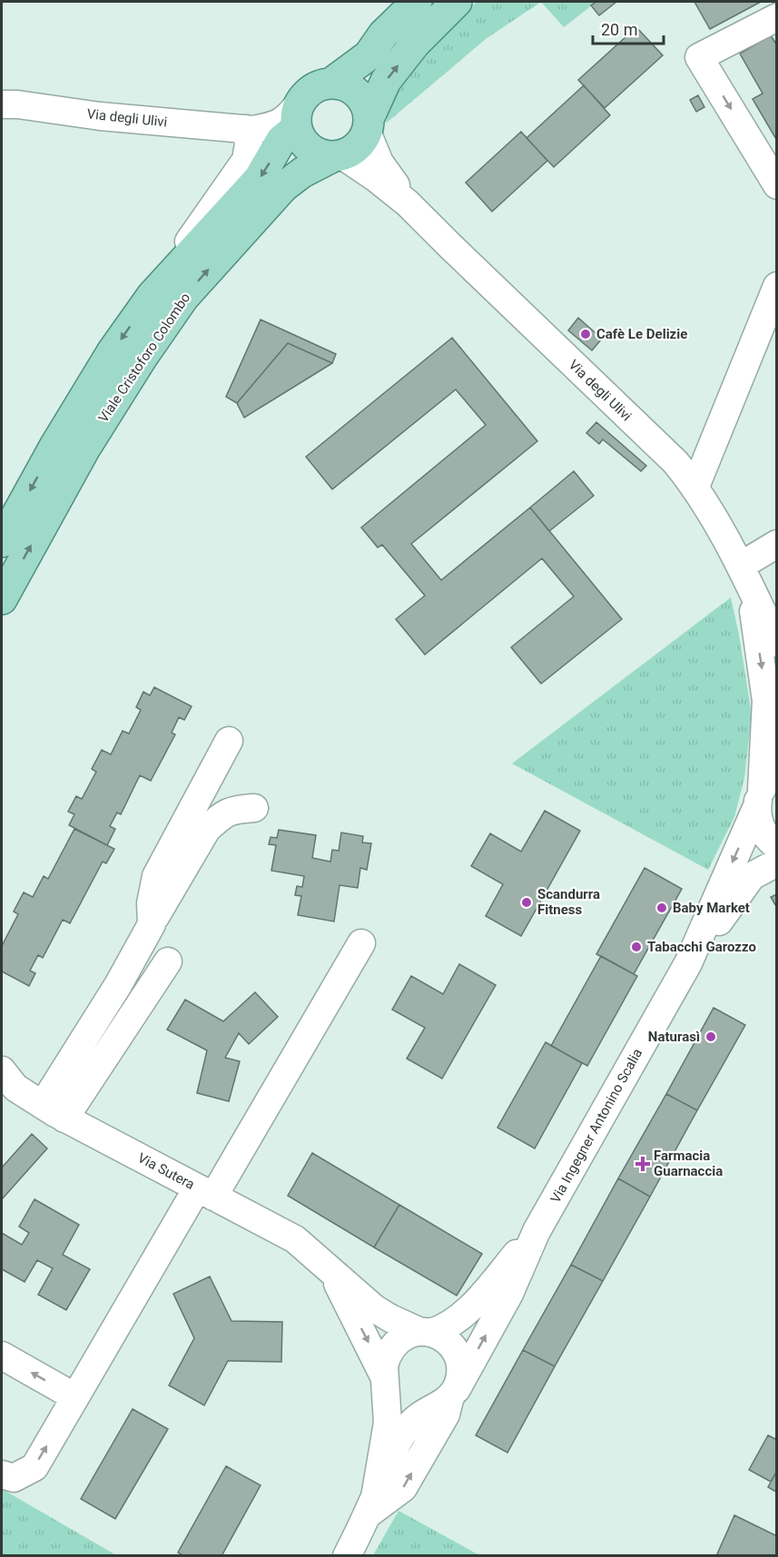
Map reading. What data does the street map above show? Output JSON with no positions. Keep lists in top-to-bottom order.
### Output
{
  "streets": {
    "main road": ["Viale Cristoforo Colombo"],
    "street": ["Via degli Ulivi", "Via Ingegner Antonino Scalia", "Via Sutera"]
  },
  "places": {
    "other": [
      "Cafè Le Delizie",
      "Scandurra Fitness",
      "Baby Market",
      "Tabacchi Garozzo",
      "Naturasì"
    ],
    "health": ["Farmacia Guarnaccia"]
  },
  "scale_bar": "20 m"
}
